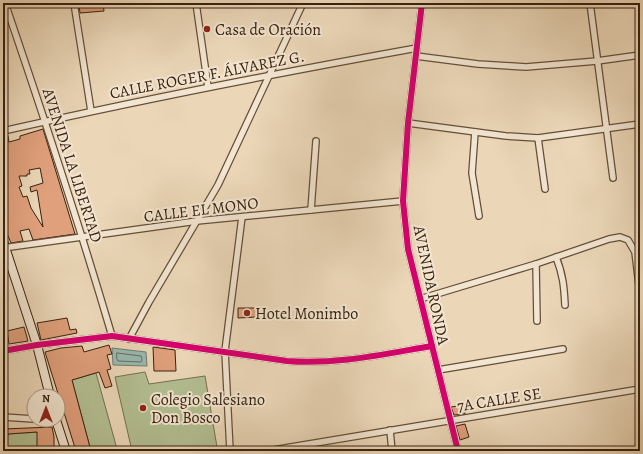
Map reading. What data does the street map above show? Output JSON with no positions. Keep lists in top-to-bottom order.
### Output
{
  "streets": {
    "street": [
      "CALLE ROGER F. ÁLVAREZ G.",
      "AVENIDA LA LIBERTAD",
      "CALLE EL MONO",
      "AVENIDA RONDA",
      "7A CALLE SE"
    ]
  },
  "crossings": [
    ["CALLE ROGER F. ÁLVAREZ G.", "AVENIDA LA LIBERTAD"],
    ["CALLE ROGER F. ÁLVAREZ G.", "AVENIDA RONDA"],
    ["AVENIDA LA LIBERTAD", "CALLE EL MONO"],
    ["CALLE EL MONO", "AVENIDA RONDA"],
    ["AVENIDA RONDA", "7A CALLE SE"]
  ],
  "places": ["Casa de Oración", "Hotel Monimbo", "Colegio Salesiano Don Bosco"],
  "north": "top"
}
